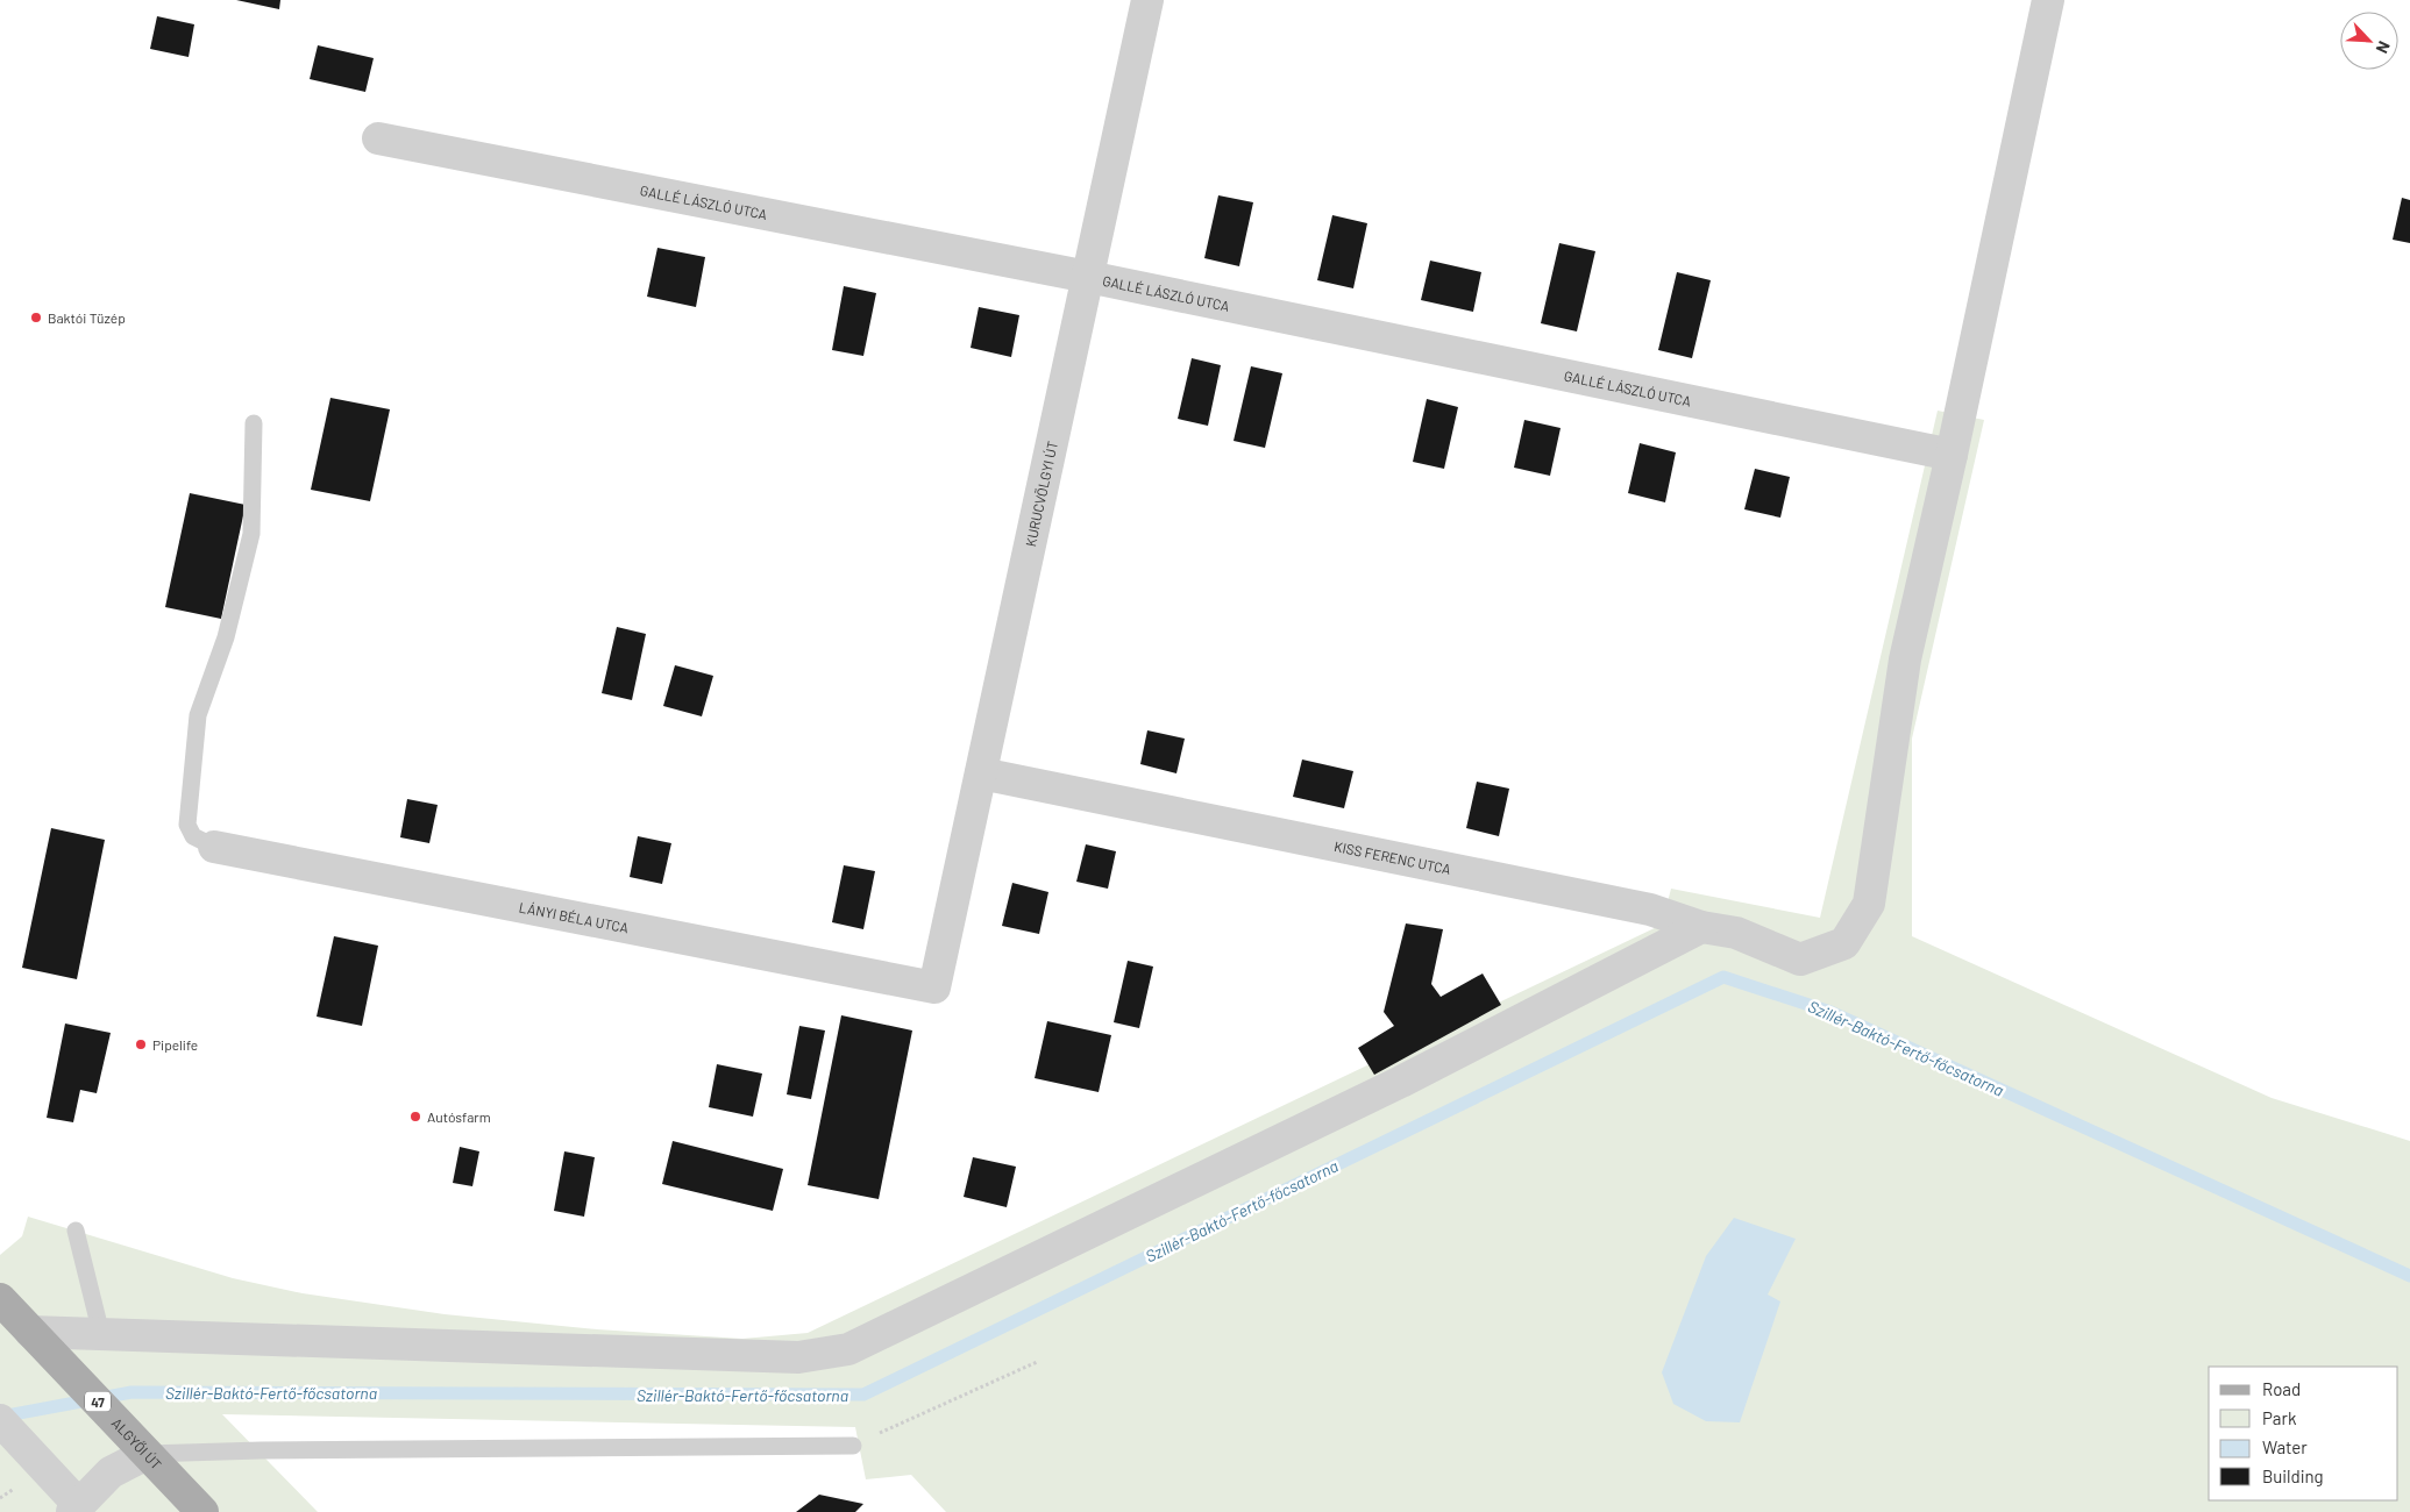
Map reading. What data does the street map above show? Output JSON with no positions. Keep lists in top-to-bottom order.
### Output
{
  "streets": {
    "main road": ["47", "ALGYŐI ÚT"],
    "street": [
      "GALLÉ LÁSZLÓ UTCA",
      "KURUCVÖLGYI ÚT",
      "KISS FERENC UTCA",
      "LÁNYI BÉLA UTCA"
    ]
  },
  "crossings": [
    ["GALLÉ LÁSZLÓ UTCA", "KURUCVÖLGYI ÚT"],
    ["GALLÉ LÁSZLÓ UTCA", "KISS FERENC UTCA"],
    ["KURUCVÖLGYI ÚT", "KISS FERENC UTCA"],
    ["KURUCVÖLGYI ÚT", "LÁNYI BÉLA UTCA"]
  ],
  "water": ["Szillér-Baktó-Fertő-főcsatorna"],
  "places": ["Baktói Tüzép", "Pipelife", "Autósfarm"],
  "legend": [
    "Road",
    "Park",
    "Water",
    "Building"
  ],
  "north": "bottom right"
}
